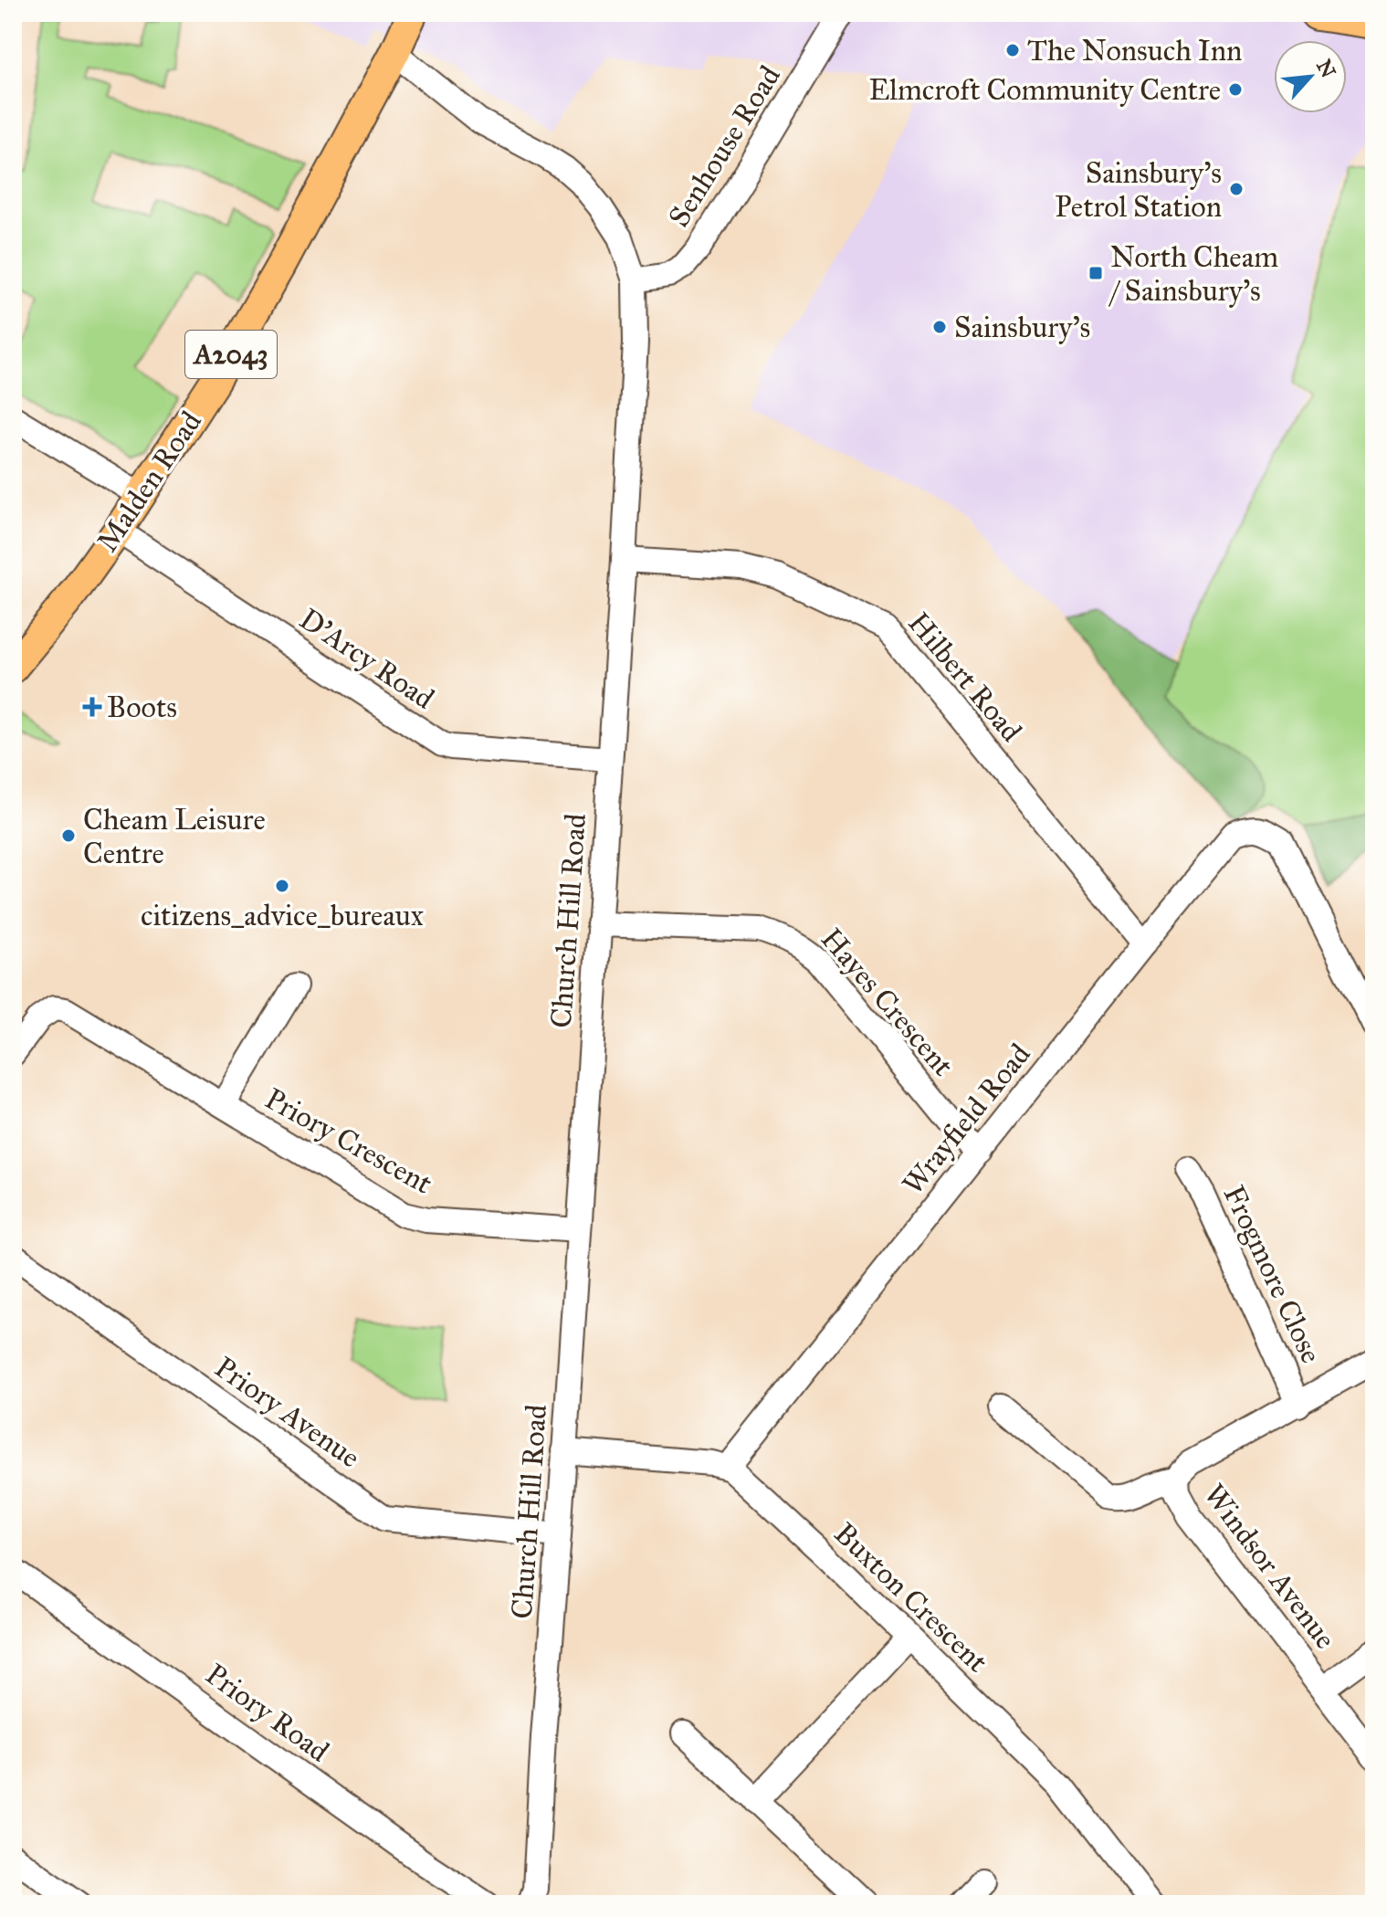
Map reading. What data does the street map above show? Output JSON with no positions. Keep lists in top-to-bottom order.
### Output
{
  "streets": {
    "main road": ["A2043", "Malden Road"],
    "street": [
      "Senhouse Road",
      "D'Arcy Road",
      "Hilbert Road",
      "Church Hill Road",
      "Hayes Crescent",
      "Wrayfield Road",
      "Priory Crescent",
      "Frogmore Close",
      "Priory Avenue",
      "Windsor Avenue",
      "Buxton Crescent",
      "Priory Road"
    ]
  },
  "crossings": [
    ["Senhouse Road", "Church Hill Road"],
    ["Malden Road", "D'Arcy Road"],
    ["Malden Road", "Church Hill Road"],
    ["D'Arcy Road", "Church Hill Road"],
    ["Hilbert Road", "Church Hill Road"],
    ["Hilbert Road", "Wrayfield Road"],
    ["Church Hill Road", "Hayes Crescent"],
    ["Church Hill Road", "Priory Crescent"],
    ["Church Hill Road", "Priory Avenue"],
    ["Hayes Crescent", "Wrayfield Road"],
    ["Wrayfield Road", "Buxton Crescent"]
  ],
  "places": {
    "other": [
      "The Nonsuch Inn",
      "Elmcroft Community Centre",
      "Sainsbury's Petrol Station",
      "Sainsbury's",
      "Cheam Leisure Centre",
      "citizens_advice_bureaux"
    ],
    "transit": ["North Cheam / Sainsbury's"],
    "health": ["Boots"]
  },
  "north": "top right"
}
